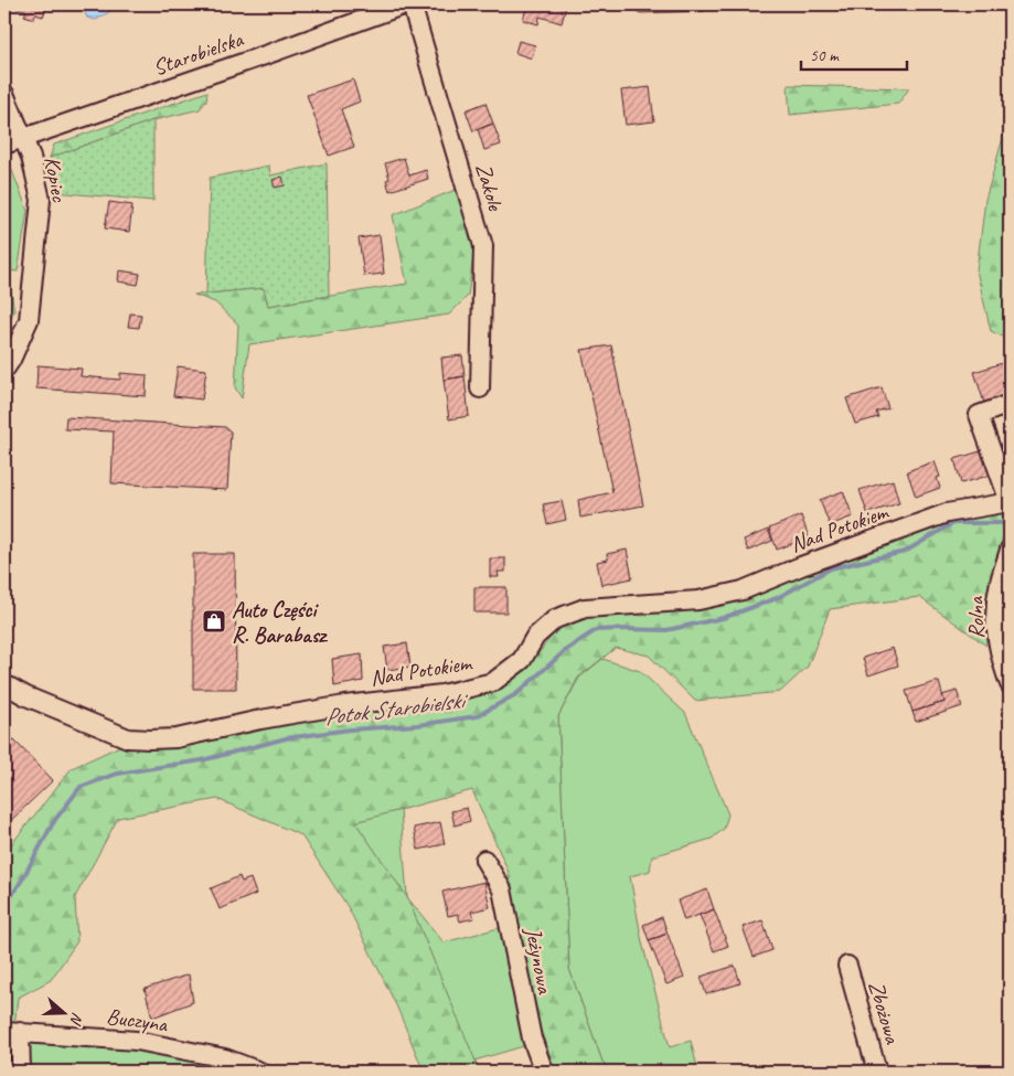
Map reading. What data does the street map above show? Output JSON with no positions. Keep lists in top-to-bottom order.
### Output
{
  "streets": {
    "street": [
      "Starobielska",
      "Kopiec",
      "Zakole",
      "Nad Potokiem",
      "Rolna",
      "Jeżynowa",
      "Zbożowa",
      "Buczyna"
    ]
  },
  "crossings": [
    ["Starobielska", "Kopiec"]
  ],
  "water": ["Potok Starobielski"],
  "places": {
    "shop": ["Auto Części R. Barabasz"]
  },
  "scale_bar": "50 m",
  "north": "right"
}
